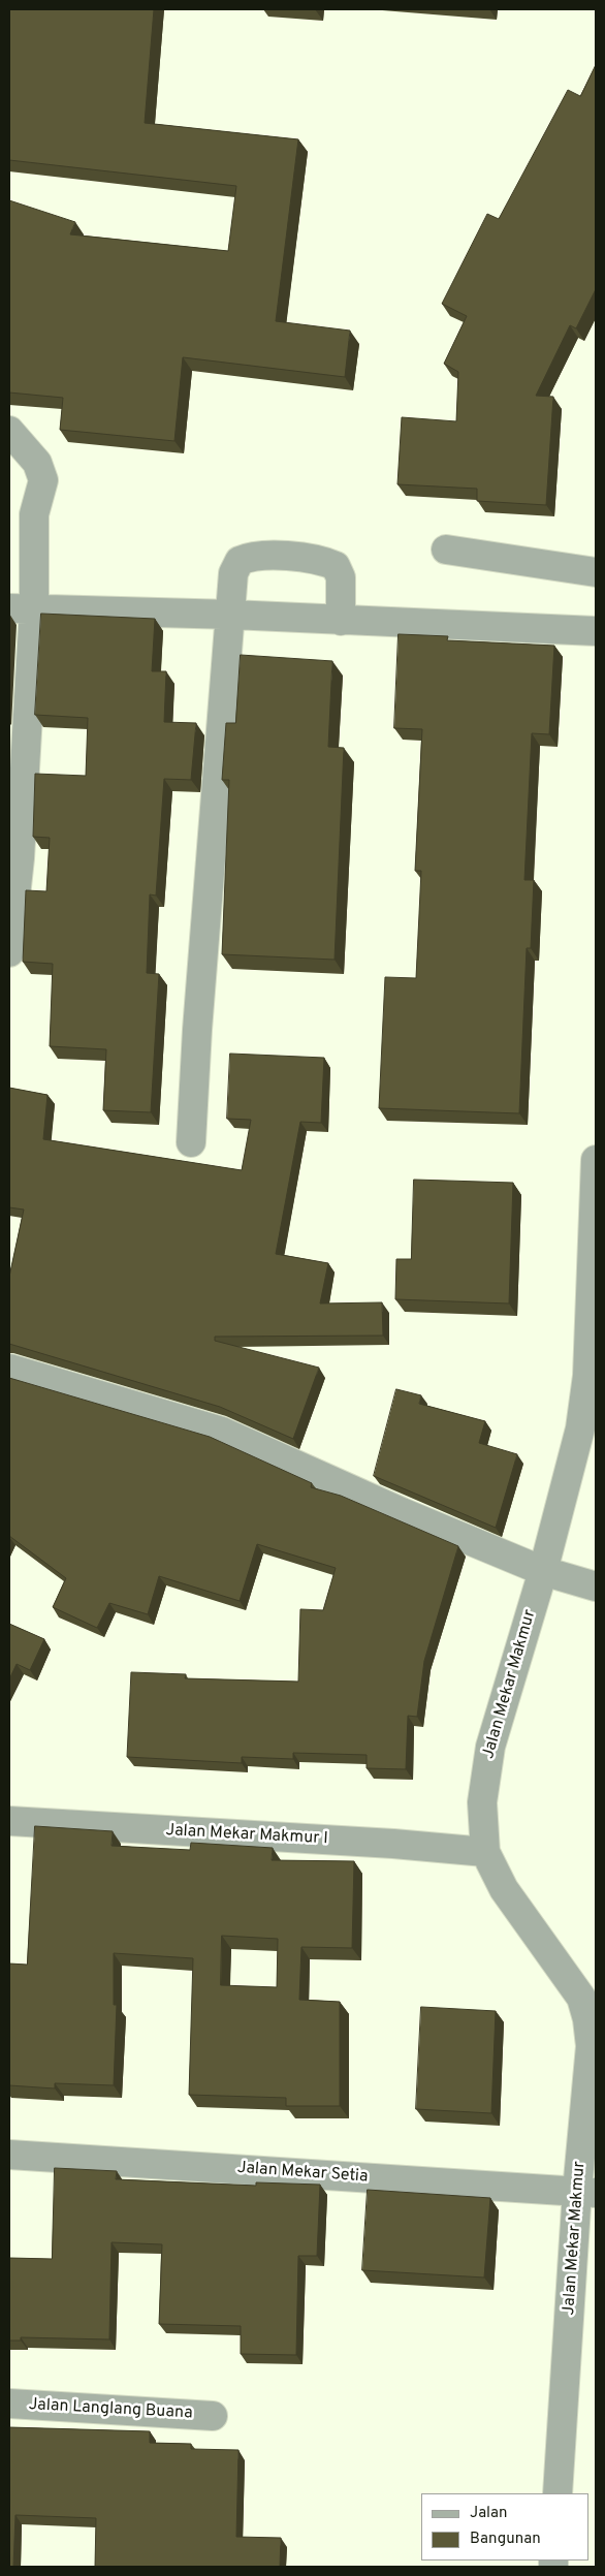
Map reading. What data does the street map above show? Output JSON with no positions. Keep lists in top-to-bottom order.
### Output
{
  "streets": {
    "street": [
      "Jalan Mekar Makmur",
      "Jalan Mekar Makmur I",
      "Jalan Mekar Setia",
      "Jalan Langlang Buana"
    ]
  },
  "crossings": [
    ["Jalan Mekar Makmur", "Jalan Mekar Makmur I"],
    ["Jalan Mekar Makmur", "Jalan Mekar Setia"]
  ],
  "legend": ["Jalan", "Bangunan"]
}
